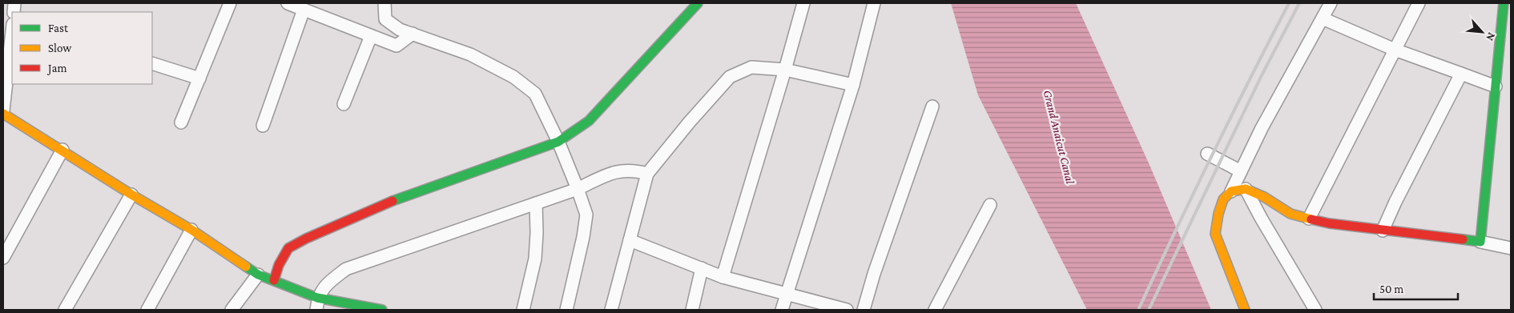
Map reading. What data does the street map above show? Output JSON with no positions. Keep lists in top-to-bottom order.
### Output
{
  "water": ["Grand Anaicut Canal"],
  "legend": ["Fast", "Slow", "Jam"],
  "scale_bar": "50 m",
  "north": "bottom right"
}
